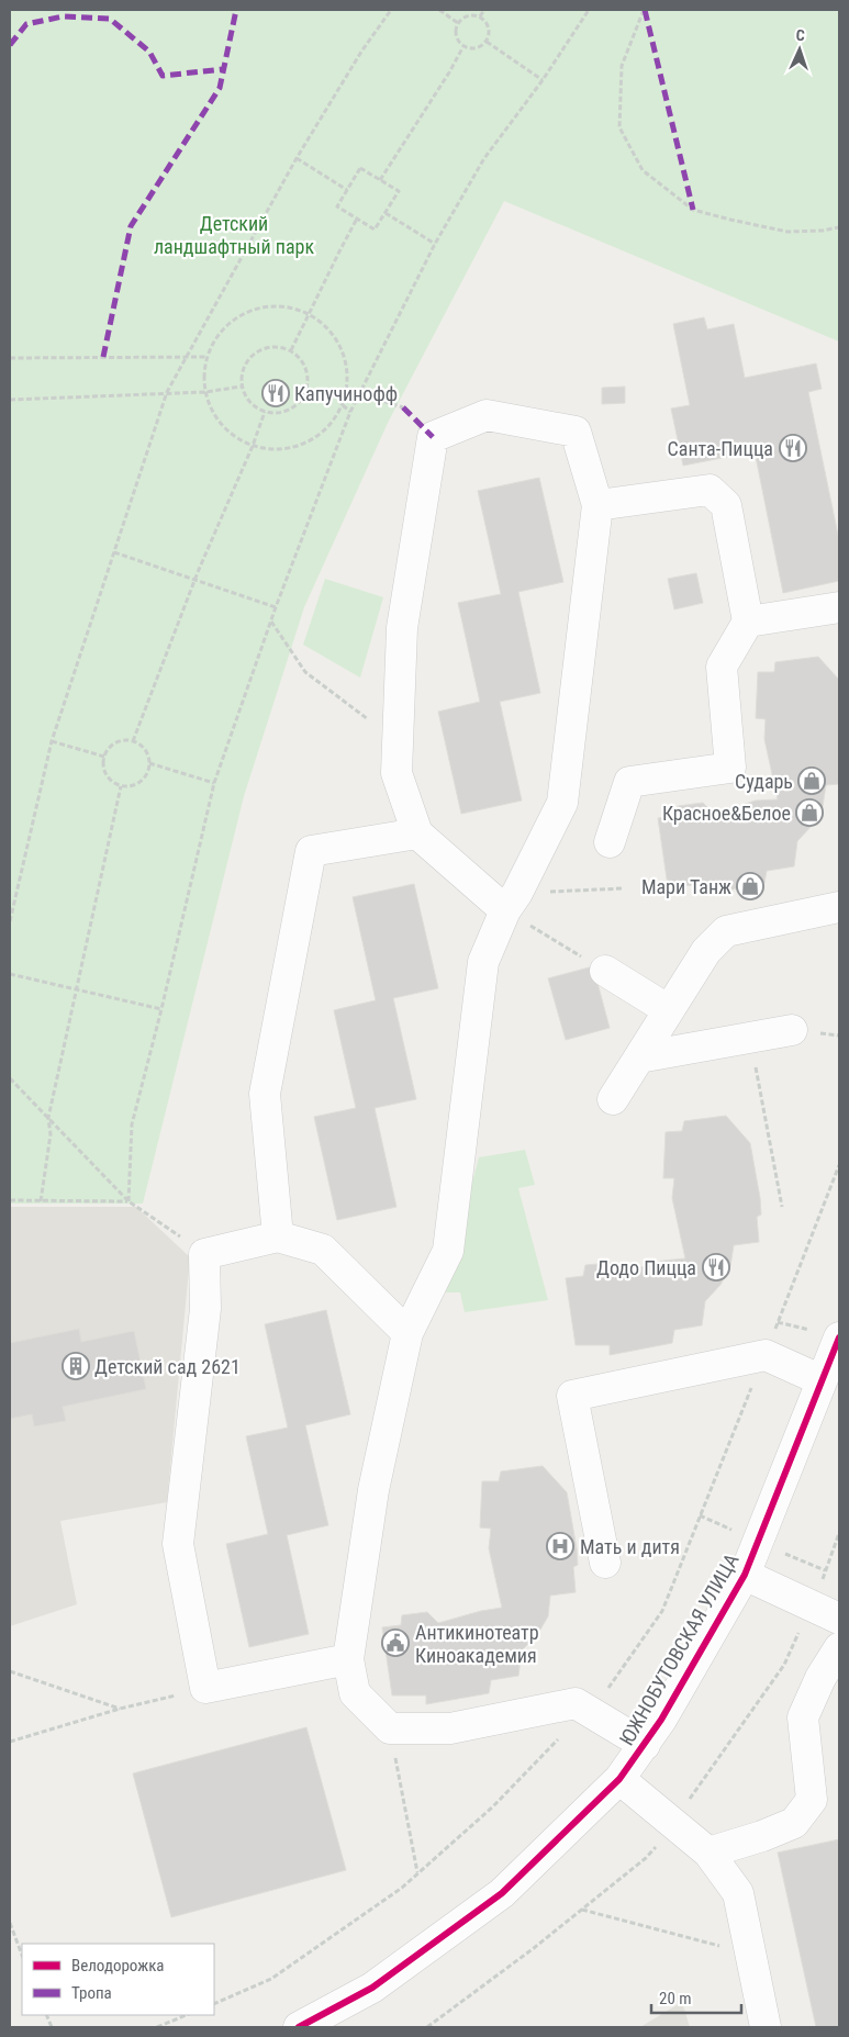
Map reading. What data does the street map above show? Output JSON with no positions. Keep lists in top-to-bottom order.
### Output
{
  "streets": {
    "street": ["ЮЖНОБУТОВСКАЯ УЛИЦА"]
  },
  "parks": ["Детский ландшафтный парк"],
  "places": {
    "restaurant": ["Капучинофф", "Санта-Пицца", "Додо Пицца"],
    "shop": ["Сударь", "Красное&Белое", "Мари Танж"],
    "building": ["Детский сад 2621"],
    "hospital": ["Мать и дитя"],
    "public building": ["Антикинотеатр Киноакадемия"]
  },
  "legend": ["Велодорожка", "Тропа"],
  "scale_bar": "20 m",
  "north": "top"
}
